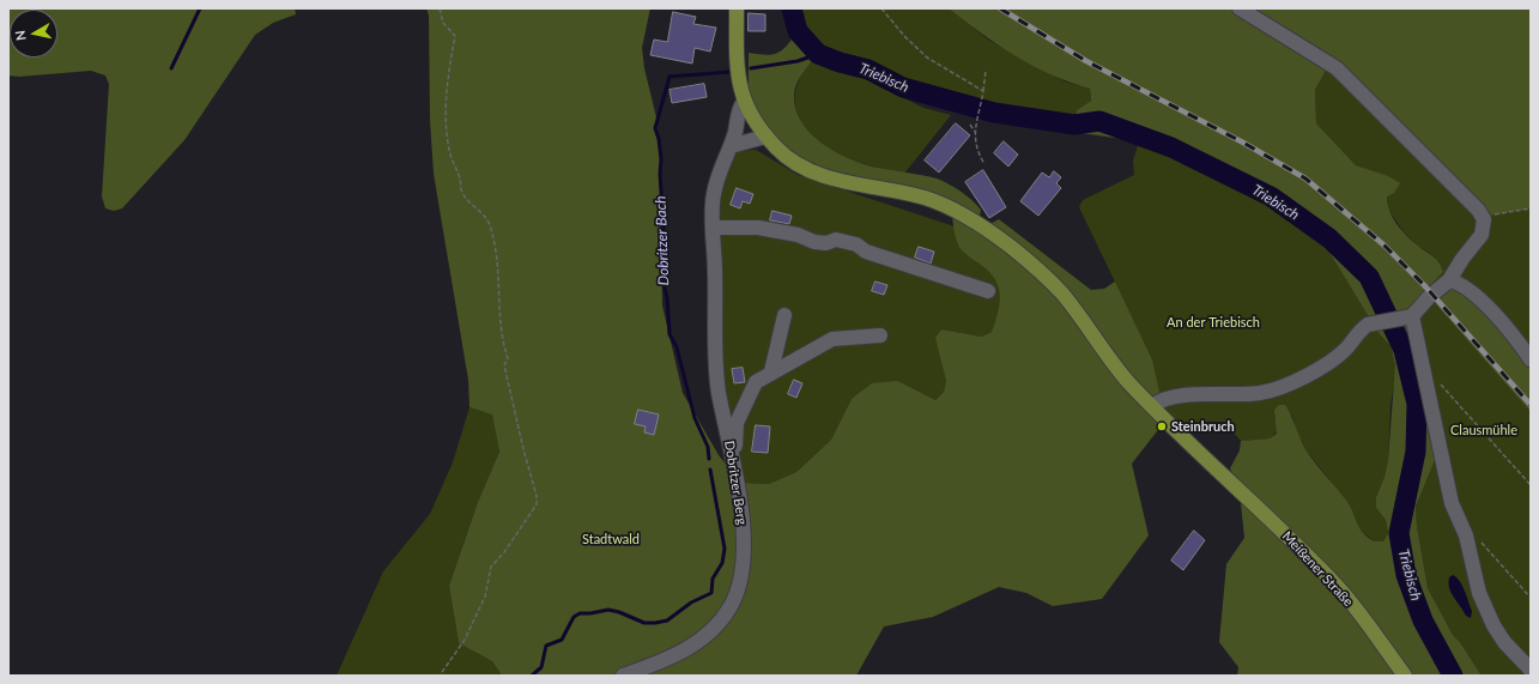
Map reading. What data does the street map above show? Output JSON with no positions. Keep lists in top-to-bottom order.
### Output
{
  "streets": {
    "main road": ["Meißener Straße"],
    "street": ["Dobritzer Berg"]
  },
  "crossings": [
    ["Dobritzer Berg", "Meißener Straße"]
  ],
  "water": ["Triebisch", "Dobritzer Bach"],
  "parks": ["An der Triebisch", "Clausmühle", "Stadtwald"],
  "places": ["Steinbruch"],
  "north": "left"
}
